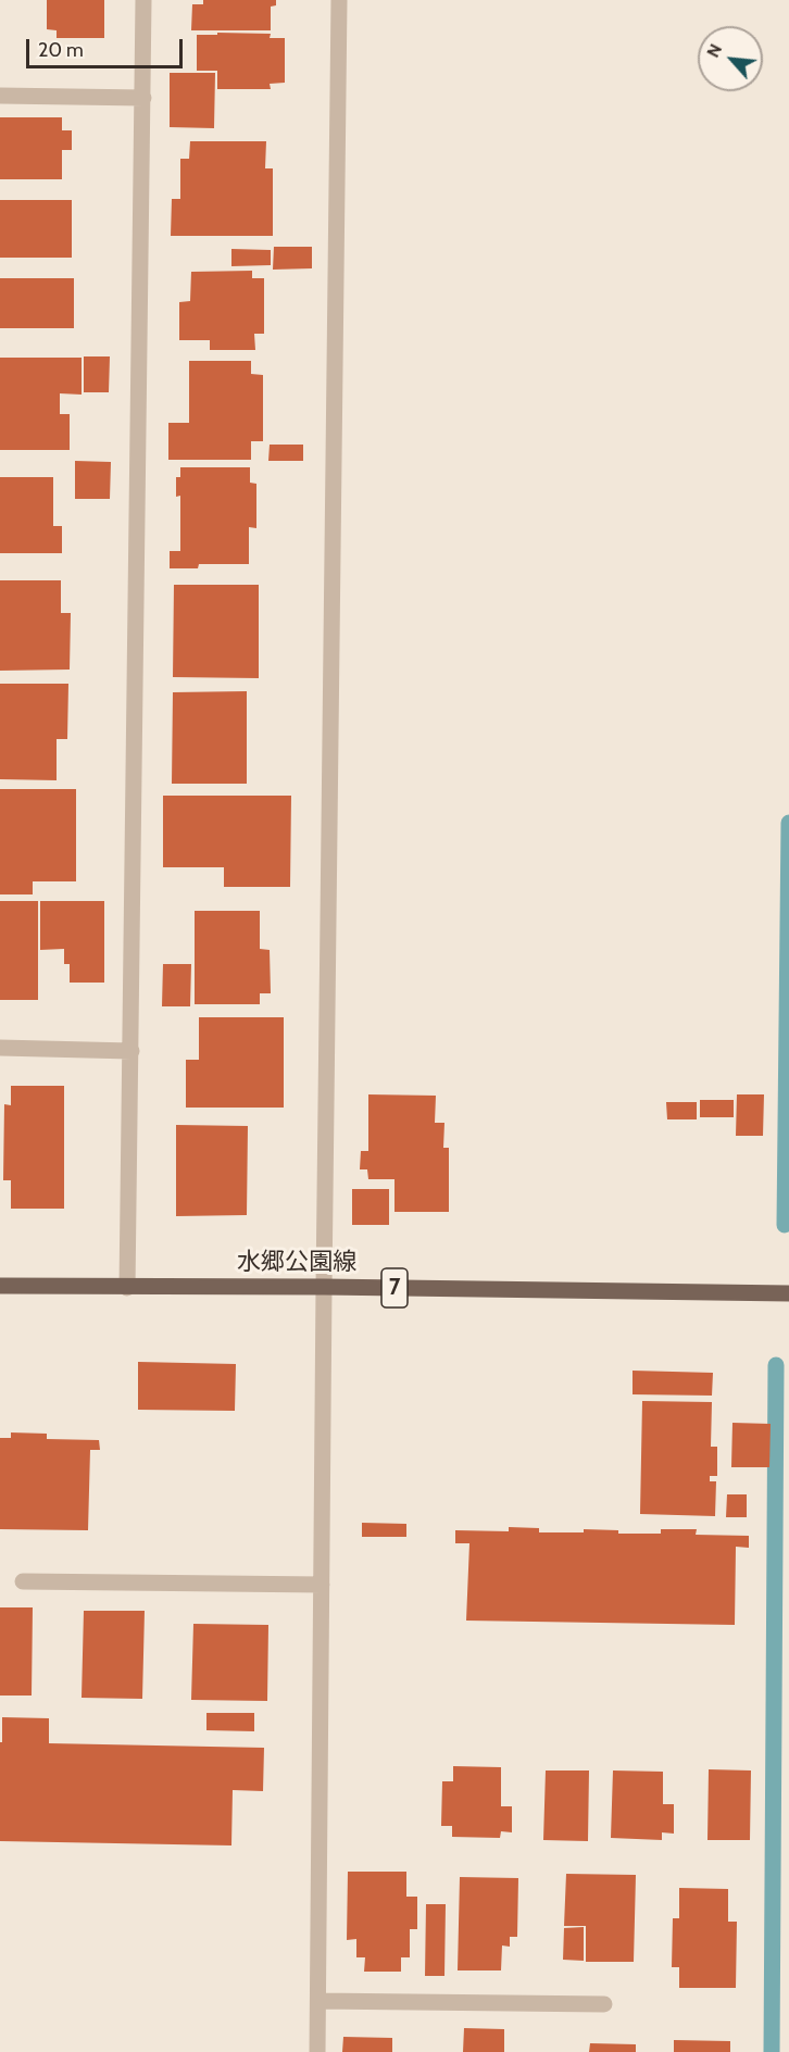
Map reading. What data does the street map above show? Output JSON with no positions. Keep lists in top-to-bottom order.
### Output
{
  "streets": {
    "main road": ["水郷公園線", "7"]
  },
  "scale_bar": "20 m",
  "north": "top left"
}
